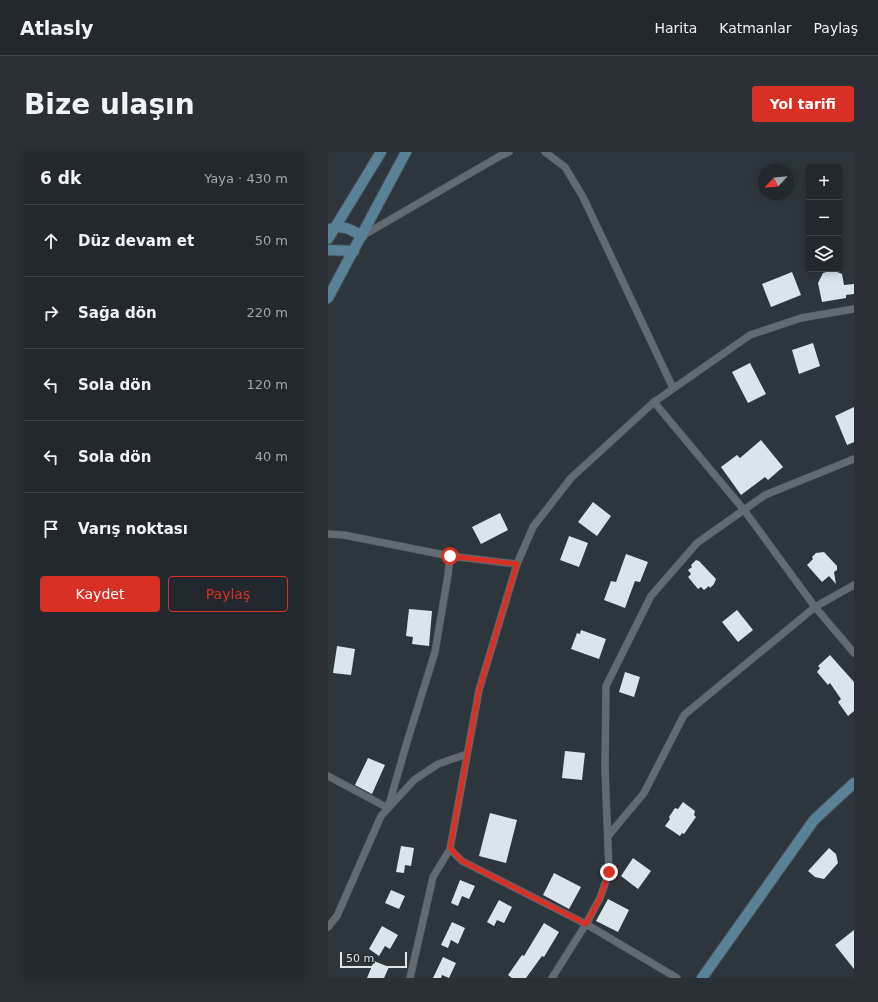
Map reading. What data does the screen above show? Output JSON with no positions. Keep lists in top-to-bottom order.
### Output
{
  "scale_bar": "50 m",
  "north": "bottom left",
  "page": {
    "header": "Atlasly",
    "nav": ["Harita", "Katmanlar", "Paylaş"],
    "buttons": [
      "Yol tarifi",
      ["Kaydet", "Paylaş"]
    ],
    "title": "Bize ulaşın",
    "heading": ["6 dk", "Yaya · 430 m"],
    "map_buttons": ["+", "−"],
    "list": [
      ["Düz devam et", "50 m"],
      ["Sağa dön", "220 m"],
      ["Sola dön", "120 m"],
      ["Sola dön", "40 m"],
      "Varış noktası"
    ],
    "scale": "50 m"
  }
}
